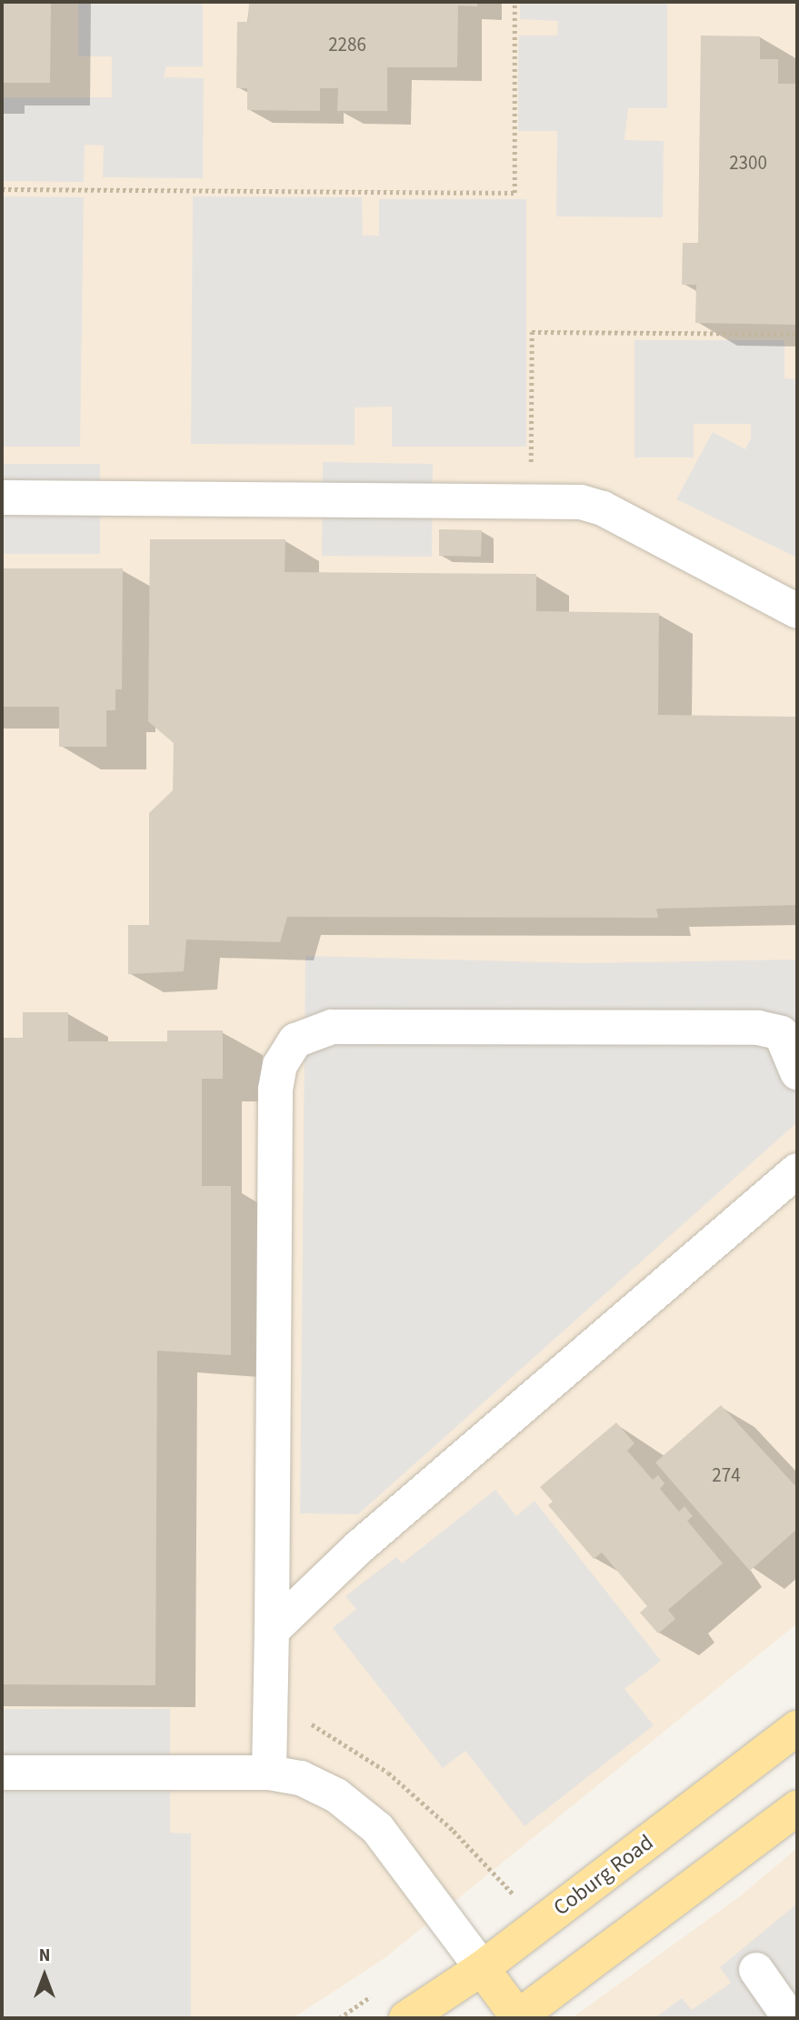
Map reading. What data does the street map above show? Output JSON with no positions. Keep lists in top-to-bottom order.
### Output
{
  "streets": {
    "main road": ["Coburg Road"]
  },
  "house_numbers": ["2286", "2300", "274"],
  "north": "top"
}
